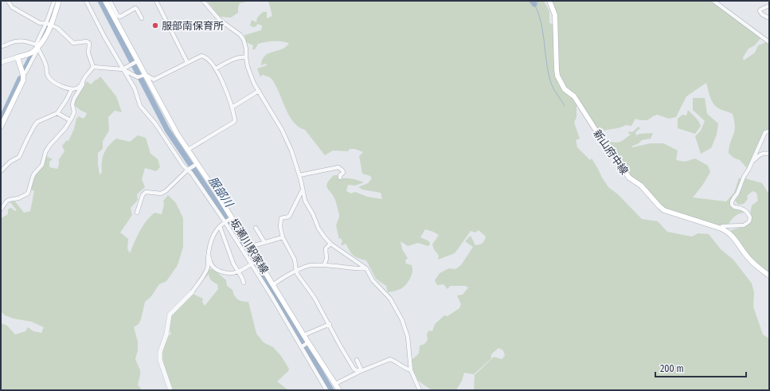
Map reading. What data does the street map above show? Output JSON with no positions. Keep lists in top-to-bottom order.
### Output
{
  "streets": {
    "main road": ["新山府中線", "坂瀬川駅家線"]
  },
  "water": ["服部川"],
  "places": ["服部南保育所"],
  "scale_bar": "200 m"
}
